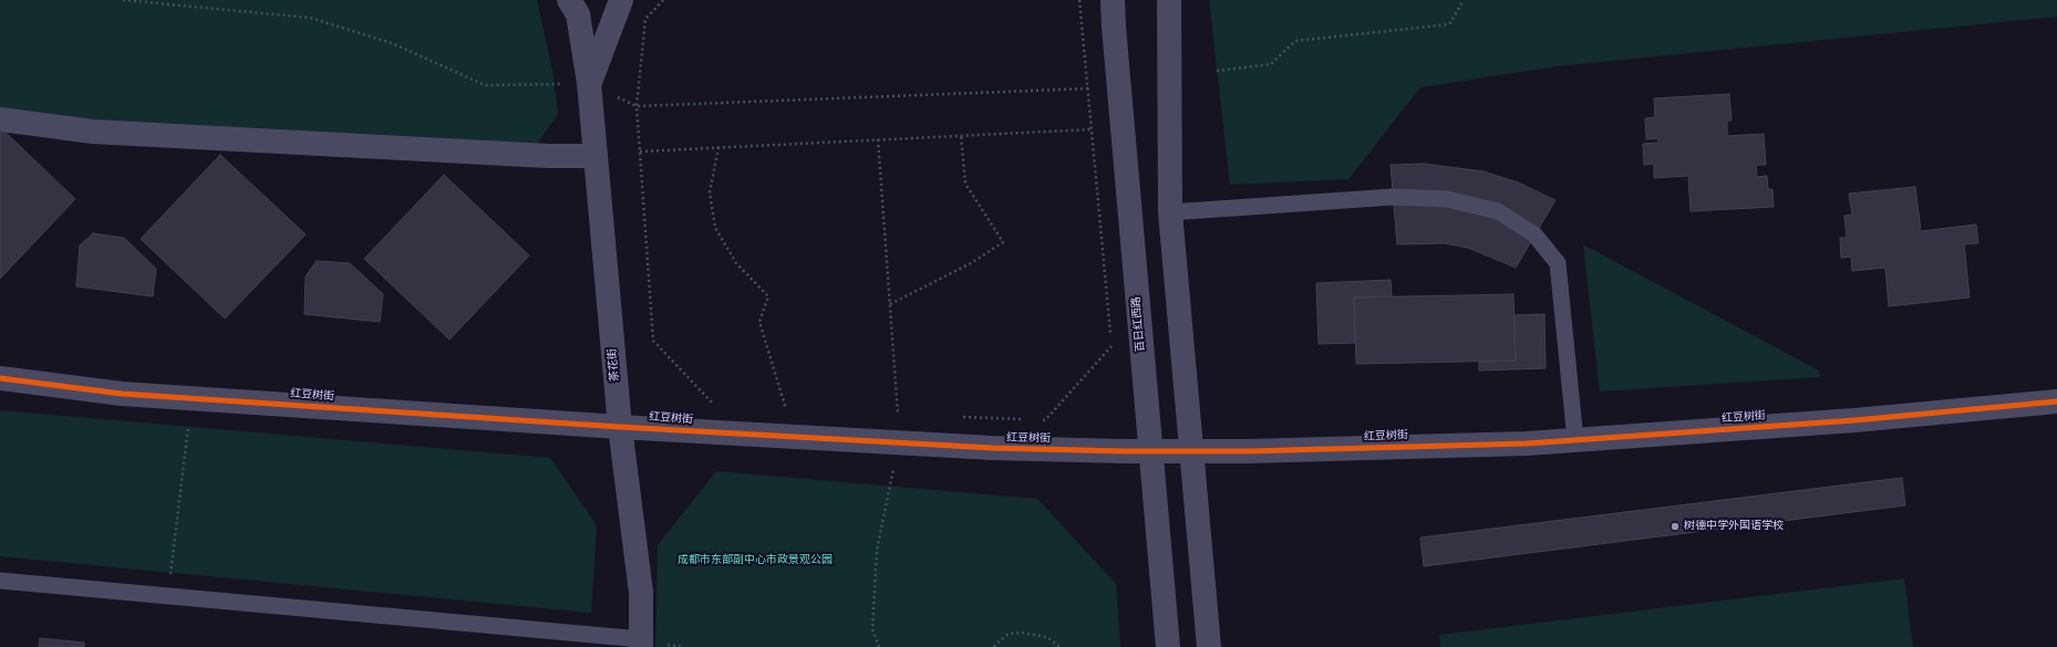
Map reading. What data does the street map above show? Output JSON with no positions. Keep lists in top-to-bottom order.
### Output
{
  "streets": {
    "street": ["百日红西路", "茶花街", "红豆树街"]
  },
  "crossings": [
    ["百日红西路", "红豆树街"],
    ["茶花街", "红豆树街"]
  ],
  "parks": ["成都市东部副中心市政景观公园"],
  "places": ["树德中学外国语学校"]
}
